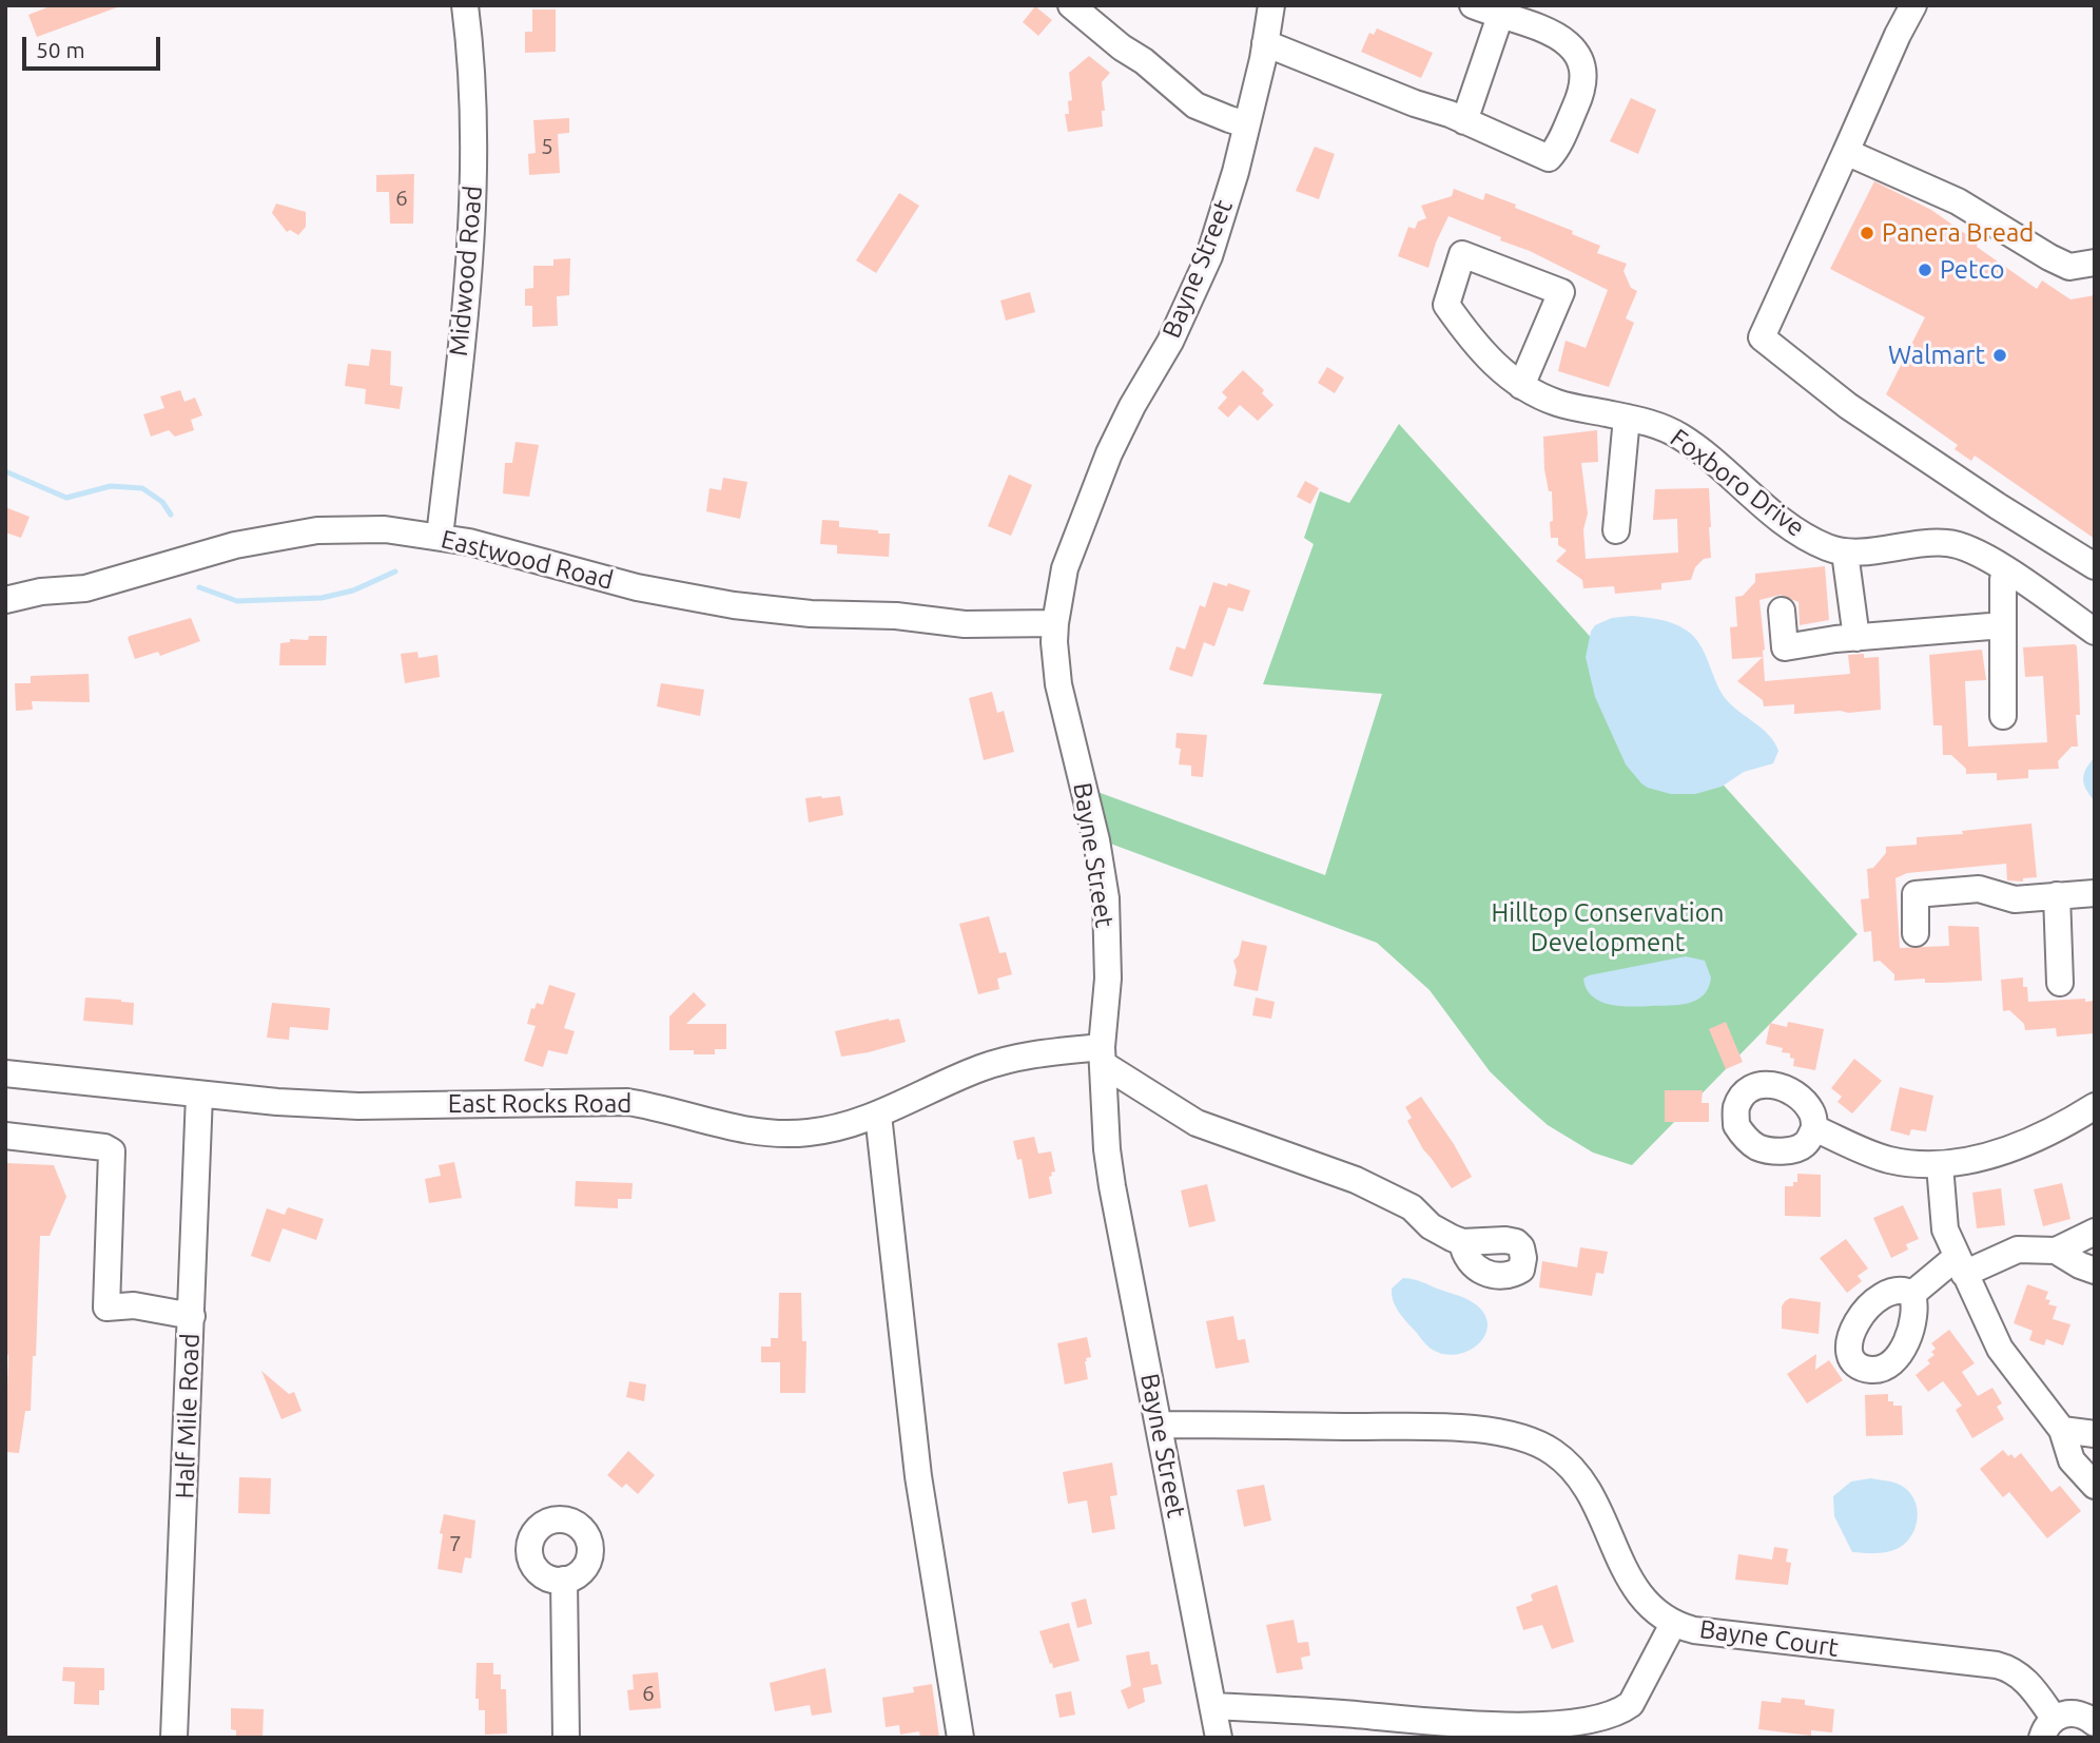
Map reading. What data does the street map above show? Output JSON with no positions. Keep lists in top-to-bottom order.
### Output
{
  "streets": {
    "street": [
      "Bayne Street",
      "Midwood Road",
      "Foxboro Drive",
      "Eastwood Road",
      "East Rocks Road",
      "Half Mile Road",
      "Bayne Court"
    ]
  },
  "crossings": [
    ["Bayne Street", "Eastwood Road"],
    ["Bayne Street", "East Rocks Road"],
    ["Bayne Street", "Bayne Court"],
    ["Midwood Road", "Eastwood Road"],
    ["East Rocks Road", "Half Mile Road"]
  ],
  "parks": ["Hilltop Conservation Development"],
  "places": ["Panera Bread", "Petco", "Walmart"],
  "house_numbers": [
    "5",
    "6",
    "7",
    "6"
  ],
  "scale_bar": "50 m"
}
